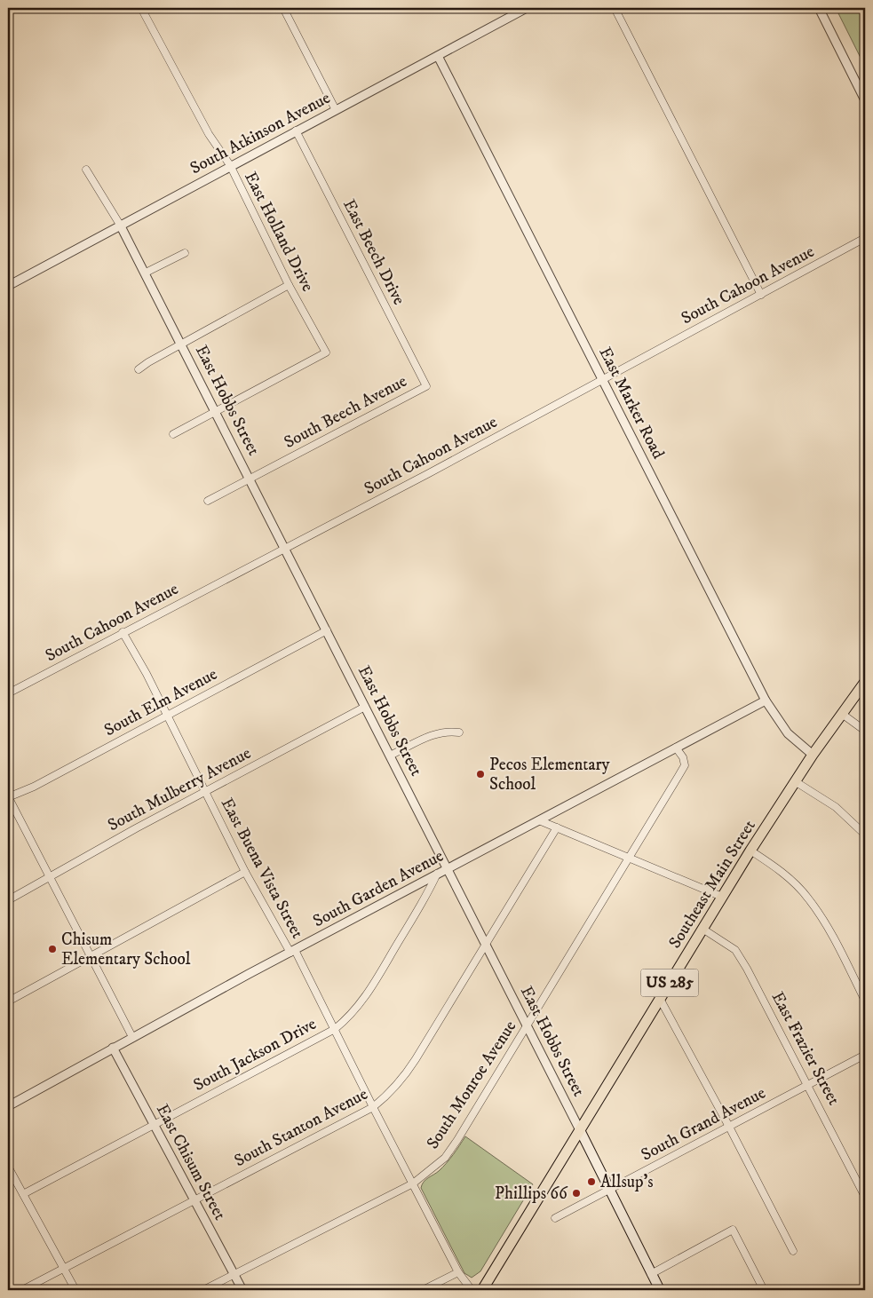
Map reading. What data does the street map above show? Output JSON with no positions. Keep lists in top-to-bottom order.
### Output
{
  "streets": {
    "main road": ["East Hobbs Street", "Southeast Main Street", "US 285"],
    "street": [
      "South Atkinson Avenue",
      "East Holland Drive",
      "East Beech Drive",
      "South Cahoon Avenue",
      "East Marker Road",
      "South Beech Avenue",
      "South Elm Avenue",
      "South Mulberry Avenue",
      "East Buena Vista Street",
      "South Garden Avenue",
      "East Frazier Street",
      "South Jackson Drive",
      "South Monroe Avenue",
      "South Grand Avenue",
      "South Stanton Avenue",
      "East Chisum Street"
    ]
  },
  "crossings": [
    ["South Atkinson Avenue", "East Holland Drive"],
    ["South Atkinson Avenue", "East Beech Drive"],
    ["South Atkinson Avenue", "East Hobbs Street"],
    ["South Atkinson Avenue", "East Marker Road"],
    ["East Holland Drive", "East Hobbs Street"],
    ["East Beech Drive", "South Beech Avenue"],
    ["South Cahoon Avenue", "East Hobbs Street"],
    ["South Cahoon Avenue", "East Marker Road"],
    ["South Cahoon Avenue", "East Buena Vista Street"],
    ["East Hobbs Street", "South Beech Avenue"],
    ["East Hobbs Street", "South Elm Avenue"],
    ["East Hobbs Street", "South Mulberry Avenue"],
    ["East Hobbs Street", "Southeast Main Street"],
    ["East Hobbs Street", "South Garden Avenue"],
    ["East Hobbs Street", "South Monroe Avenue"],
    ["East Hobbs Street", "South Grand Avenue"],
    ["East Hobbs Street", "South Stanton Avenue"],
    ["East Marker Road", "Southeast Main Street"],
    ["East Marker Road", "South Garden Avenue"],
    ["South Elm Avenue", "East Buena Vista Street"],
    ["South Mulberry Avenue", "East Buena Vista Street"],
    ["East Buena Vista Street", "South Garden Avenue"],
    ["East Buena Vista Street", "South Jackson Drive"],
    ["East Buena Vista Street", "South Monroe Avenue"],
    ["East Buena Vista Street", "South Stanton Avenue"],
    ["Southeast Main Street", "East Frazier Street"],
    ["South Garden Avenue", "South Jackson Drive"],
    ["South Garden Avenue", "South Monroe Avenue"],
    ["South Garden Avenue", "East Chisum Street"],
    ["East Frazier Street", "South Grand Avenue"],
    ["South Jackson Drive", "East Chisum Street"],
    ["South Monroe Avenue", "East Chisum Street"],
    ["South Stanton Avenue", "East Chisum Street"]
  ],
  "places": [
    "Pecos Elementary School",
    "Chisum Elementary School",
    "Allsup's",
    "Phillips 66"
  ]
}
